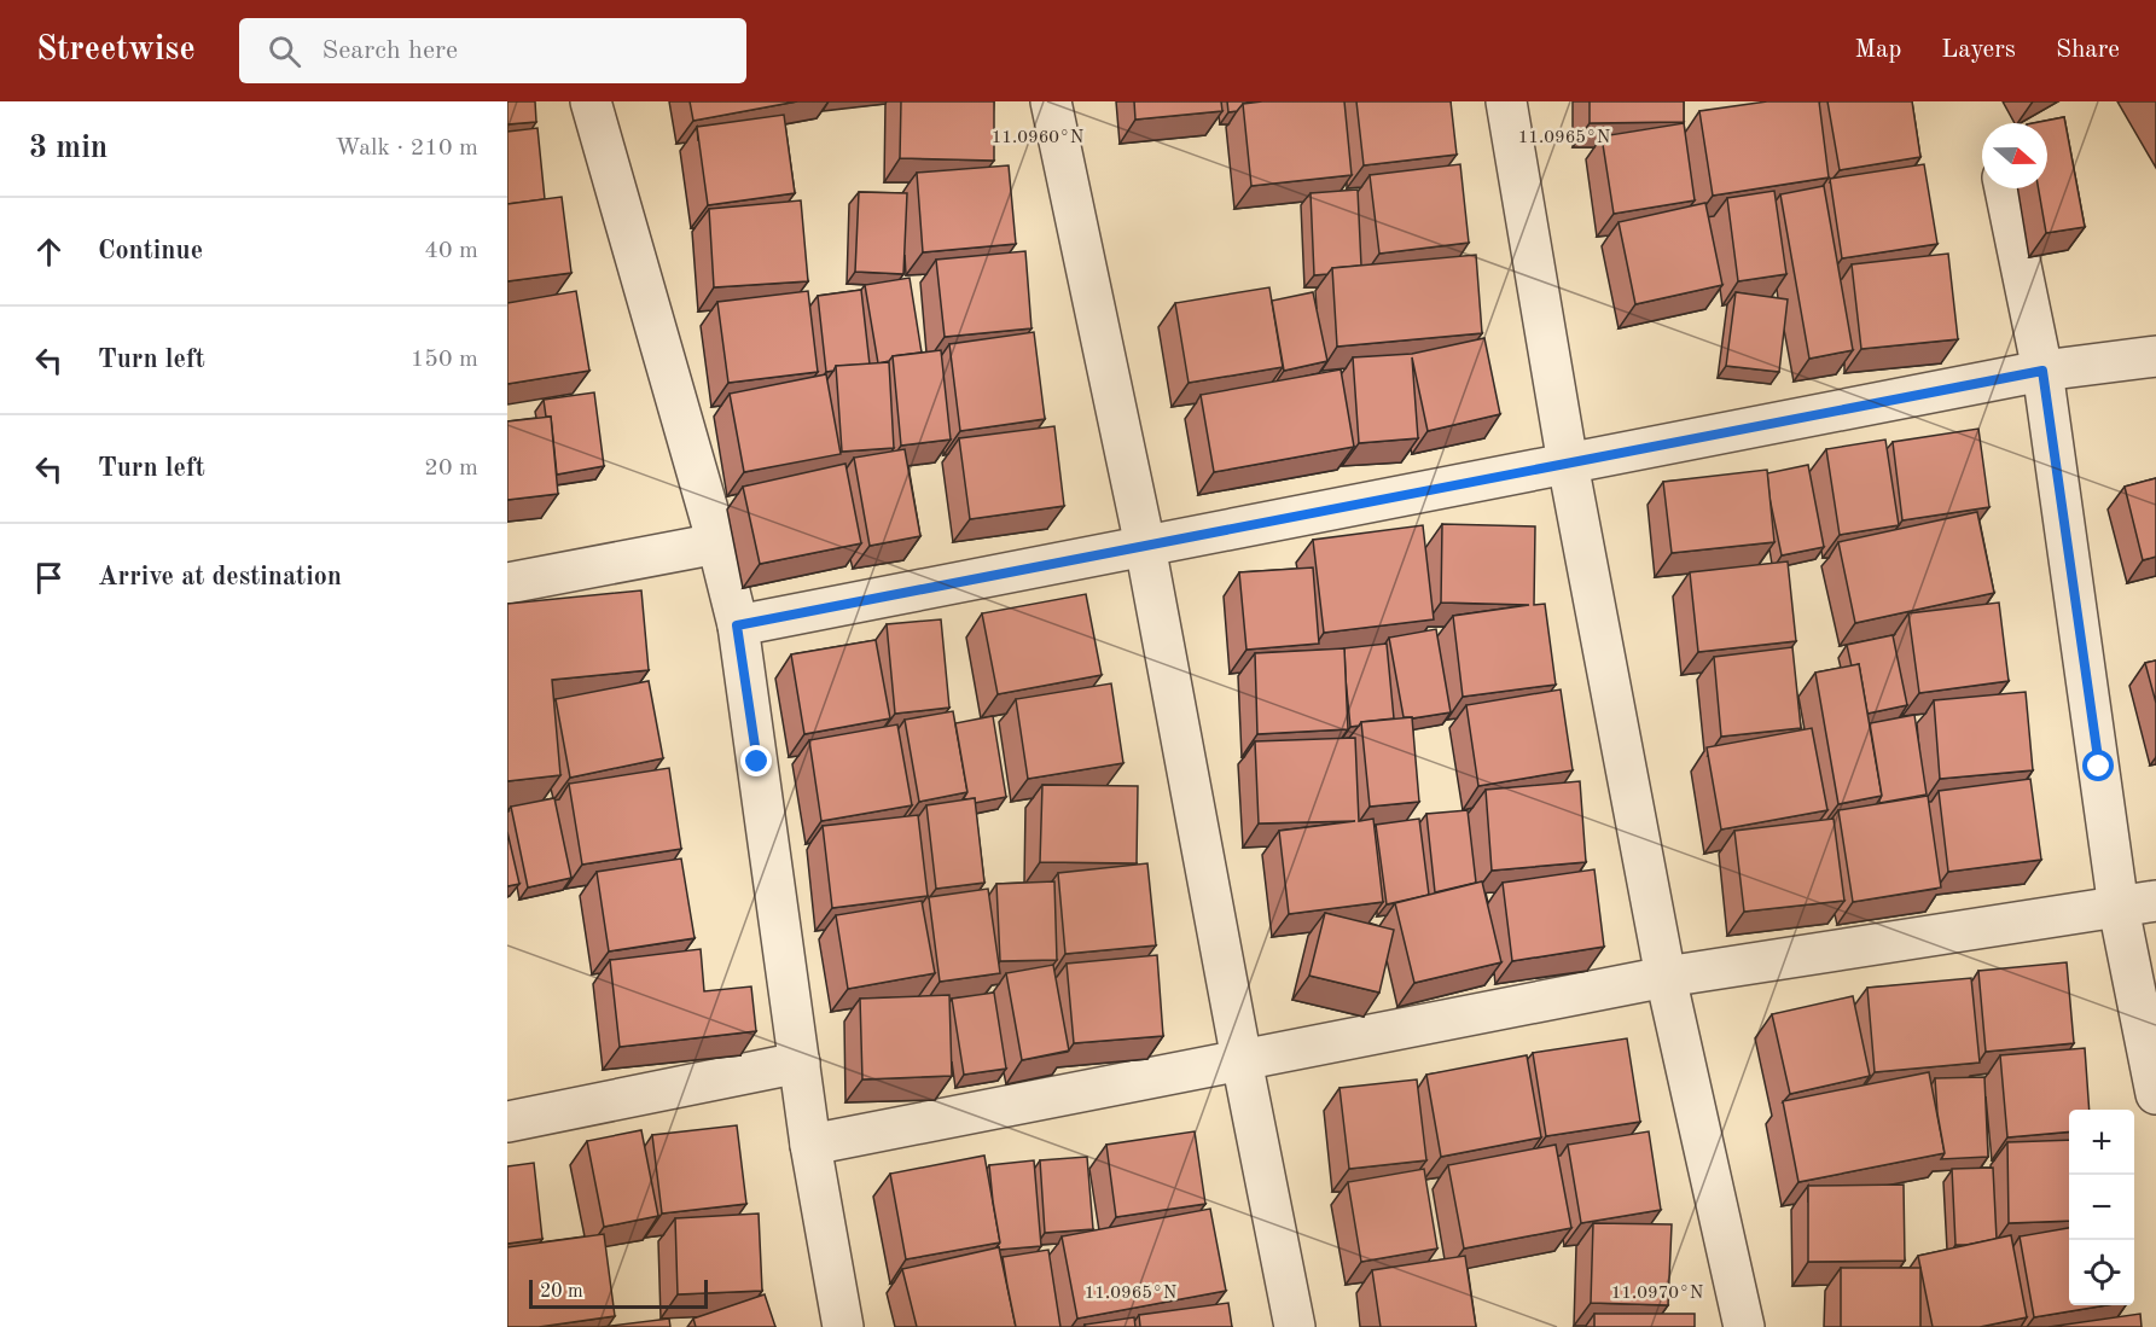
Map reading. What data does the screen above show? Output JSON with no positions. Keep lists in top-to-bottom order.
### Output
{
  "scale_bar": "20 m",
  "north": "right",
  "page": {
    "header": "Streetwise",
    "search": "Search here",
    "nav": ["Map", "Layers", "Share"],
    "heading": ["3 min", "Walk · 210 m"],
    "list": [
      ["Continue", "40 m"],
      ["Turn left", "150 m"],
      ["Turn left", "20 m"],
      "Arrive at destination"
    ],
    "map_buttons": ["+", "−"],
    "scale": "20 m"
  },
  "coordinates": ["11.0960°N", "11.0965°N", "11.0970°N"]
}
